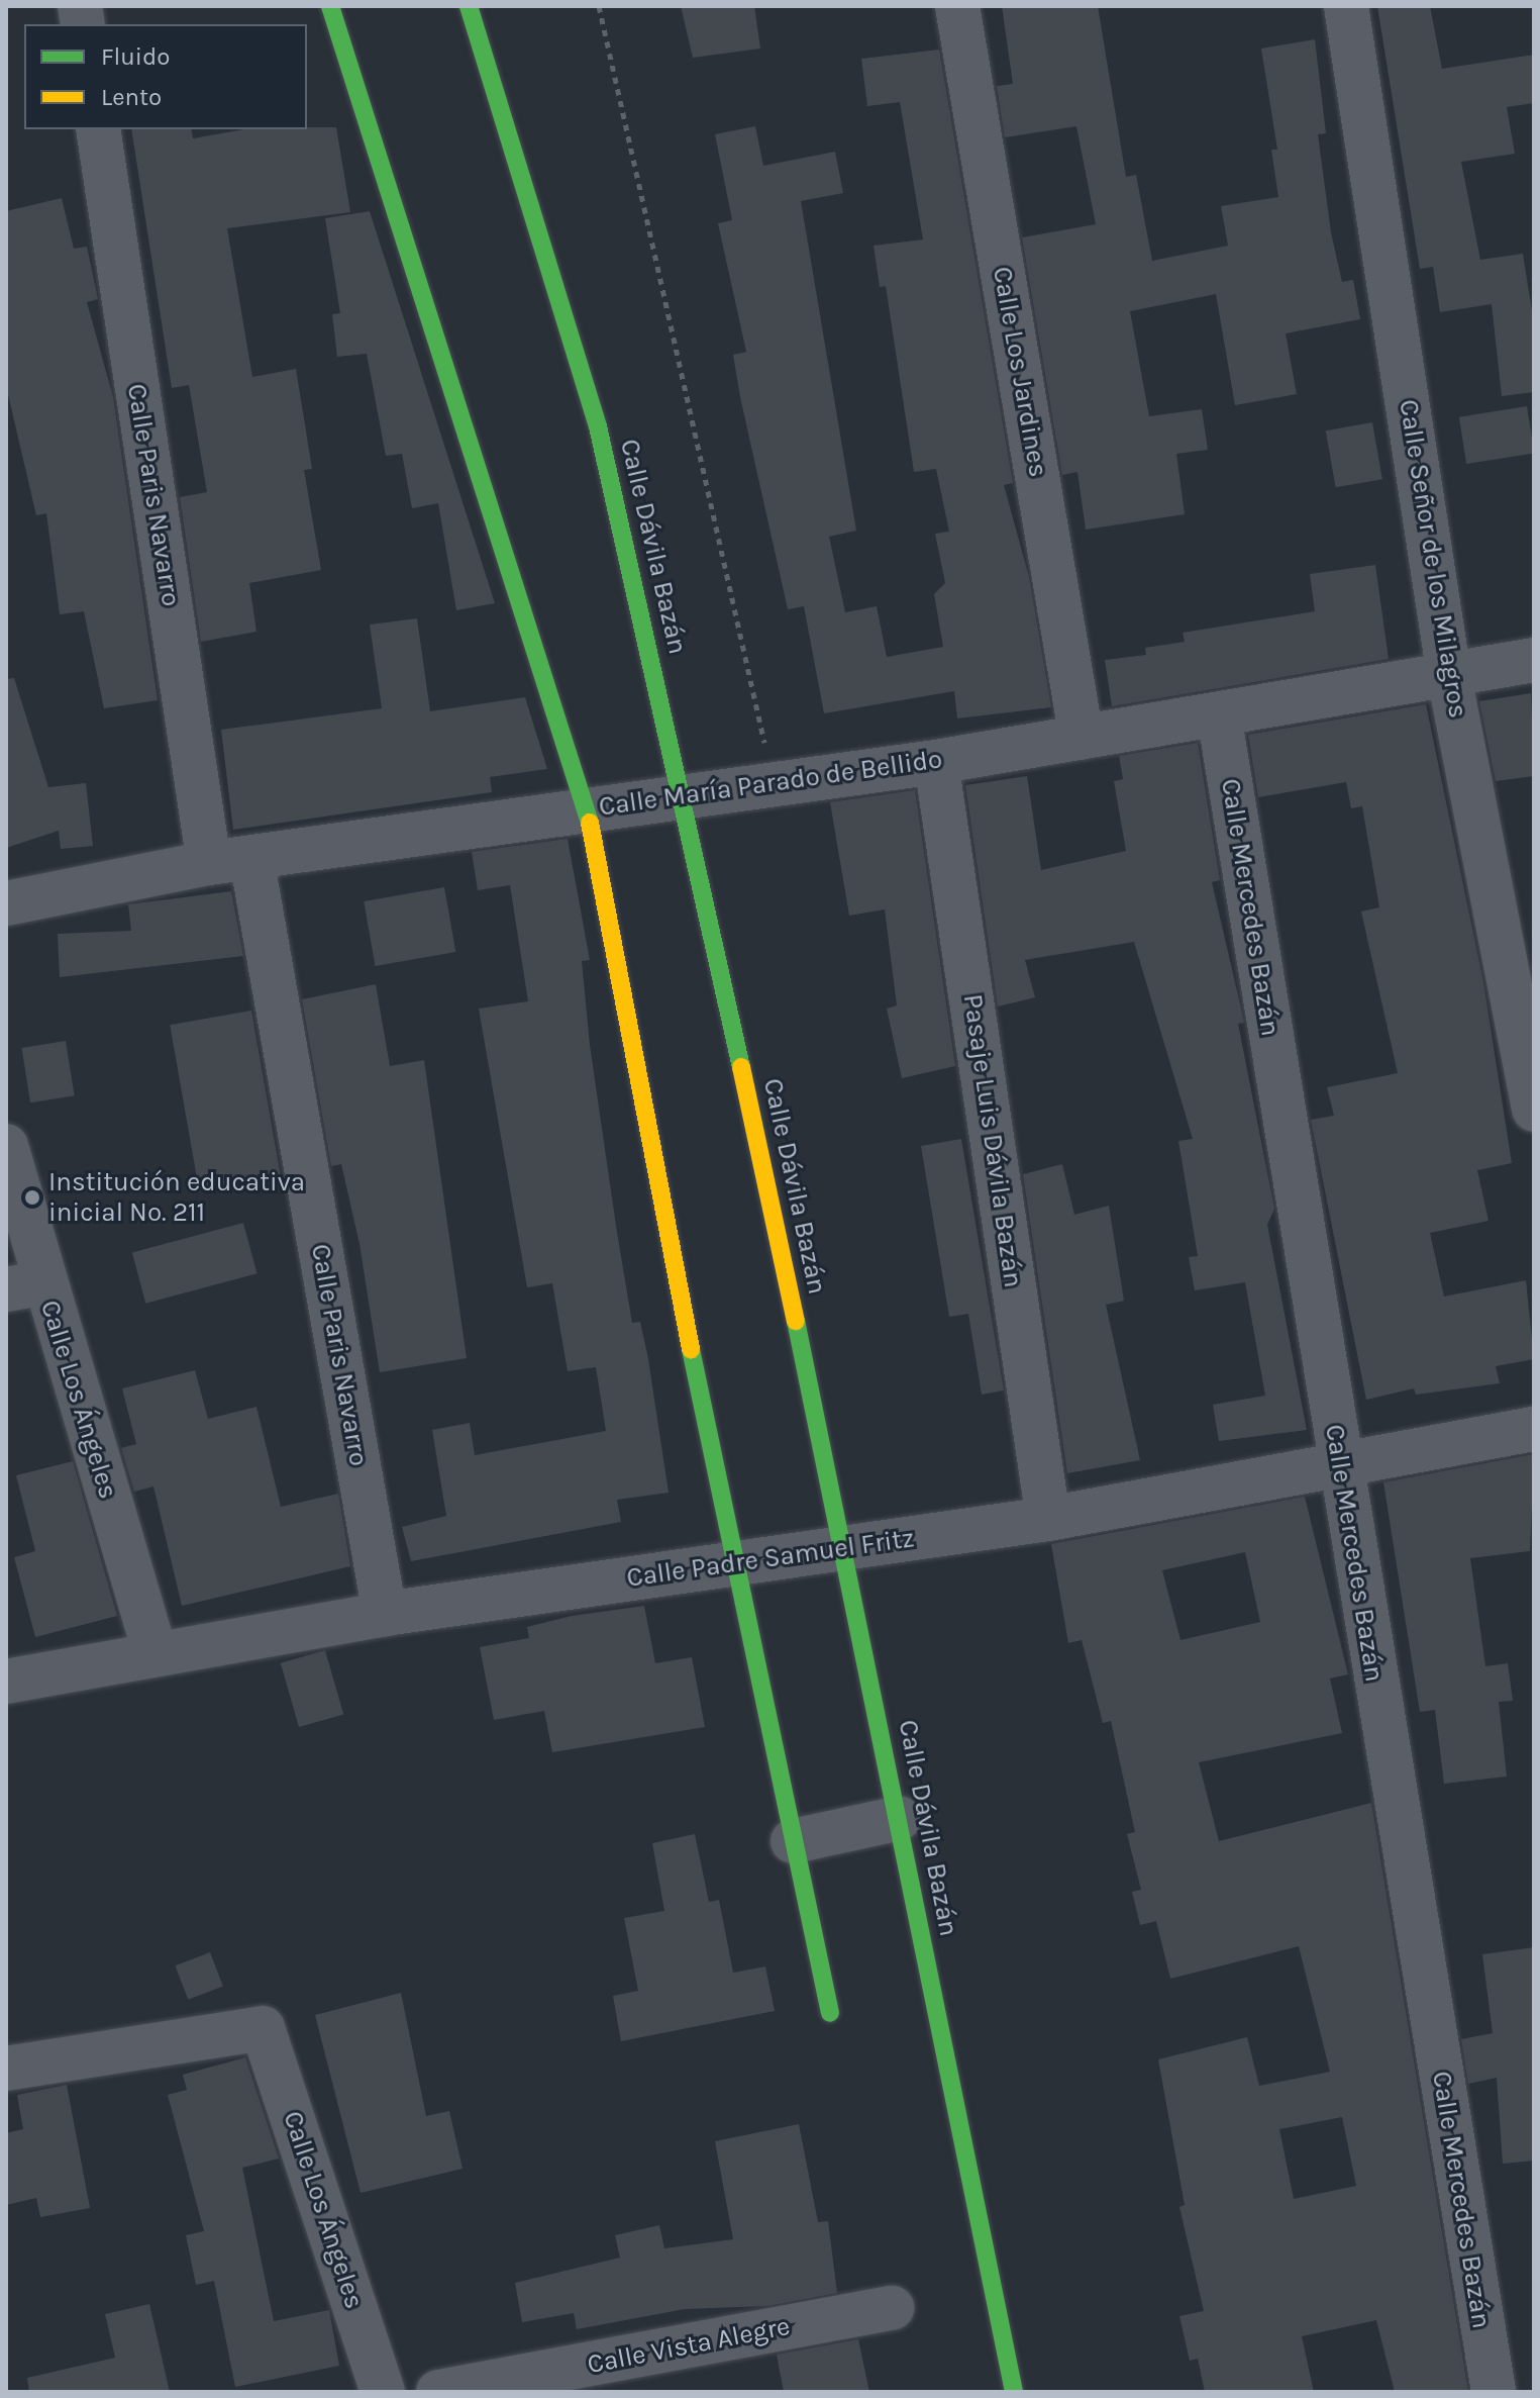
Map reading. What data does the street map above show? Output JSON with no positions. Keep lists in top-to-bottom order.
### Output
{
  "streets": {
    "main road": ["Calle Dávila Bazán"],
    "street": [
      "Calle Los Jardines",
      "Calle Paris Navarro",
      "Calle Señor de los Milagros",
      "Calle María Parado de Bellido",
      "Calle Mercedes Bazán",
      "Pasaje Luis Dávila Bazán",
      "Calle Los Ángeles",
      "Calle Padre Samuel Fritz",
      "Calle Vista Alegre"
    ]
  },
  "crossings": [
    ["Calle Los Jardines", "Calle María Parado de Bellido"],
    ["Calle Paris Navarro", "Calle María Parado de Bellido"],
    ["Calle Paris Navarro", "Calle Padre Samuel Fritz"],
    ["Calle Dávila Bazán", "Calle María Parado de Bellido"],
    ["Calle Dávila Bazán", "Calle Padre Samuel Fritz"],
    ["Calle Señor de los Milagros", "Calle María Parado de Bellido"],
    ["Calle María Parado de Bellido", "Calle Mercedes Bazán"],
    ["Calle María Parado de Bellido", "Pasaje Luis Dávila Bazán"],
    ["Calle Mercedes Bazán", "Calle Padre Samuel Fritz"],
    ["Pasaje Luis Dávila Bazán", "Calle Padre Samuel Fritz"],
    ["Calle Los Ángeles", "Calle Padre Samuel Fritz"]
  ],
  "places": ["Institución educativa inicial No. 211"],
  "legend": ["Fluido", "Lento"]
}
